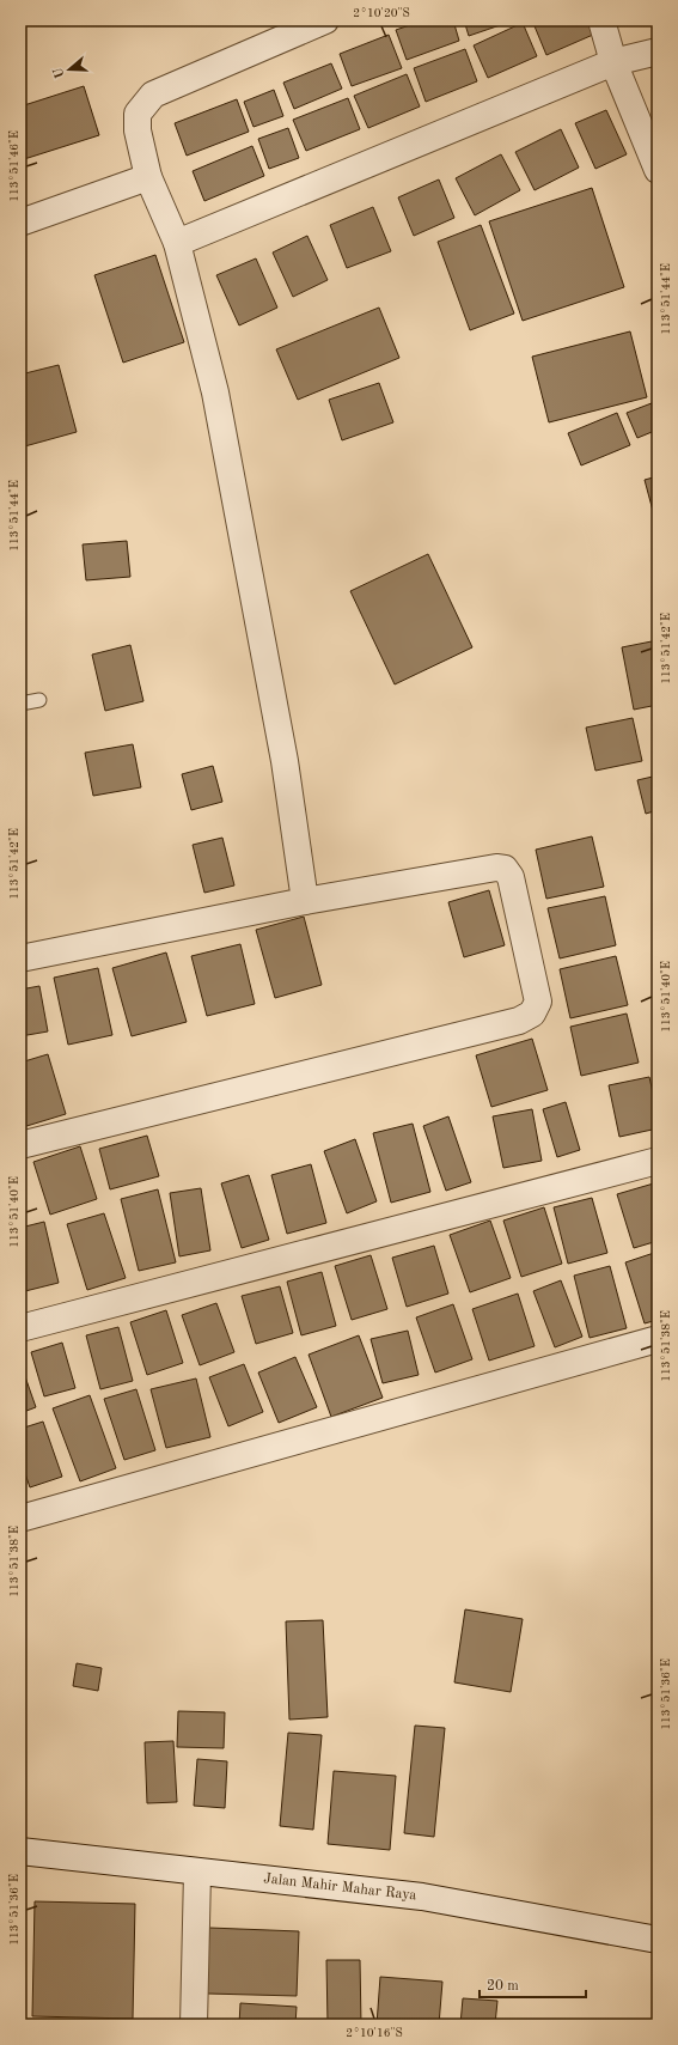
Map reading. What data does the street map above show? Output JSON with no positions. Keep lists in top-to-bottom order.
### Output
{
  "streets": {
    "street": ["Jalan Mahir Mahar Raya"]
  },
  "scale_bar": "20 m",
  "north": "left",
  "coordinates": [
    "2°10'20\"S",
    "113°51'46\"E",
    "113°51'44\"E",
    "113°51'42\"E",
    "113°51'40\"E",
    "113°51'38\"E",
    "113°51'36\"E",
    "2°10'16\"S"
  ]
}
